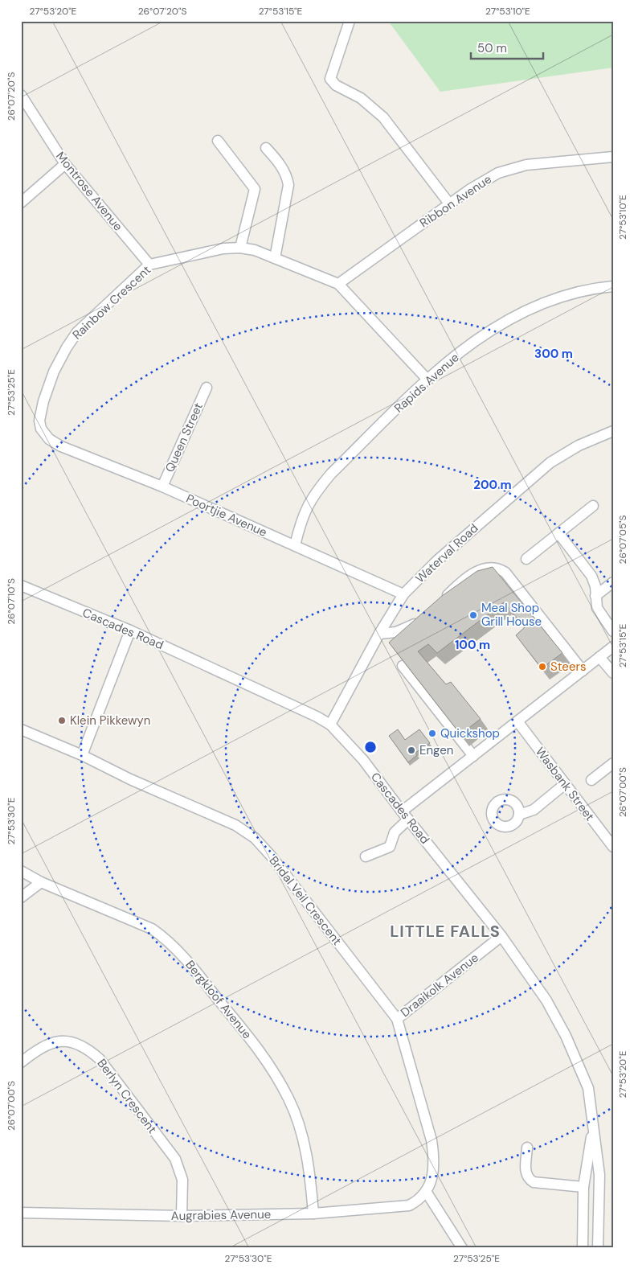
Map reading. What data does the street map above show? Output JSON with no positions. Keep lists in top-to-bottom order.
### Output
{
  "streets": {
    "street": [
      "Montrose Avenue",
      "Ribbon Avenue",
      "Rainbow Crescent",
      "Rapids Avenue",
      "Queen Street",
      "Poortjie Avenue",
      "Waterval Road",
      "Cascades Road",
      "Wasbank Street",
      "Bridal Veil Crescent",
      "Draaikolk Avenue",
      "Bergkloof Avenue",
      "Berlyn Crescent",
      "Augrabies Avenue"
    ]
  },
  "crossings": [
    ["Montrose Avenue", "Rainbow Crescent"],
    ["Ribbon Avenue", "Rainbow Crescent"],
    ["Rainbow Crescent", "Rapids Avenue"],
    ["Rainbow Crescent", "Poortjie Avenue"],
    ["Rapids Avenue", "Poortjie Avenue"],
    ["Queen Street", "Poortjie Avenue"],
    ["Poortjie Avenue", "Waterval Road"],
    ["Waterval Road", "Cascades Road"],
    ["Cascades Road", "Draaikolk Avenue"],
    ["Bridal Veil Crescent", "Draaikolk Avenue"],
    ["Bridal Veil Crescent", "Augrabies Avenue"],
    ["Bergkloof Avenue", "Augrabies Avenue"],
    ["Berlyn Crescent", "Augrabies Avenue"]
  ],
  "districts": ["LITTLE FALLS"],
  "places": [
    "Meal Shop Grill House",
    "Steers",
    "Klein Pikkewyn",
    "Quickshop",
    "Engen"
  ],
  "scale_bar": "50 m",
  "coordinates": [
    "27°53'20\"E",
    "26°07'20\"S",
    "27°53'15\"E",
    "27°53'10\"E",
    "27°53'25\"E",
    "26°07'05\"S",
    "26°07'10\"S",
    "26°07'00\"S",
    "27°53'30\"E"
  ],
  "rings": ["300 m", "200 m", "100 m"]
}
